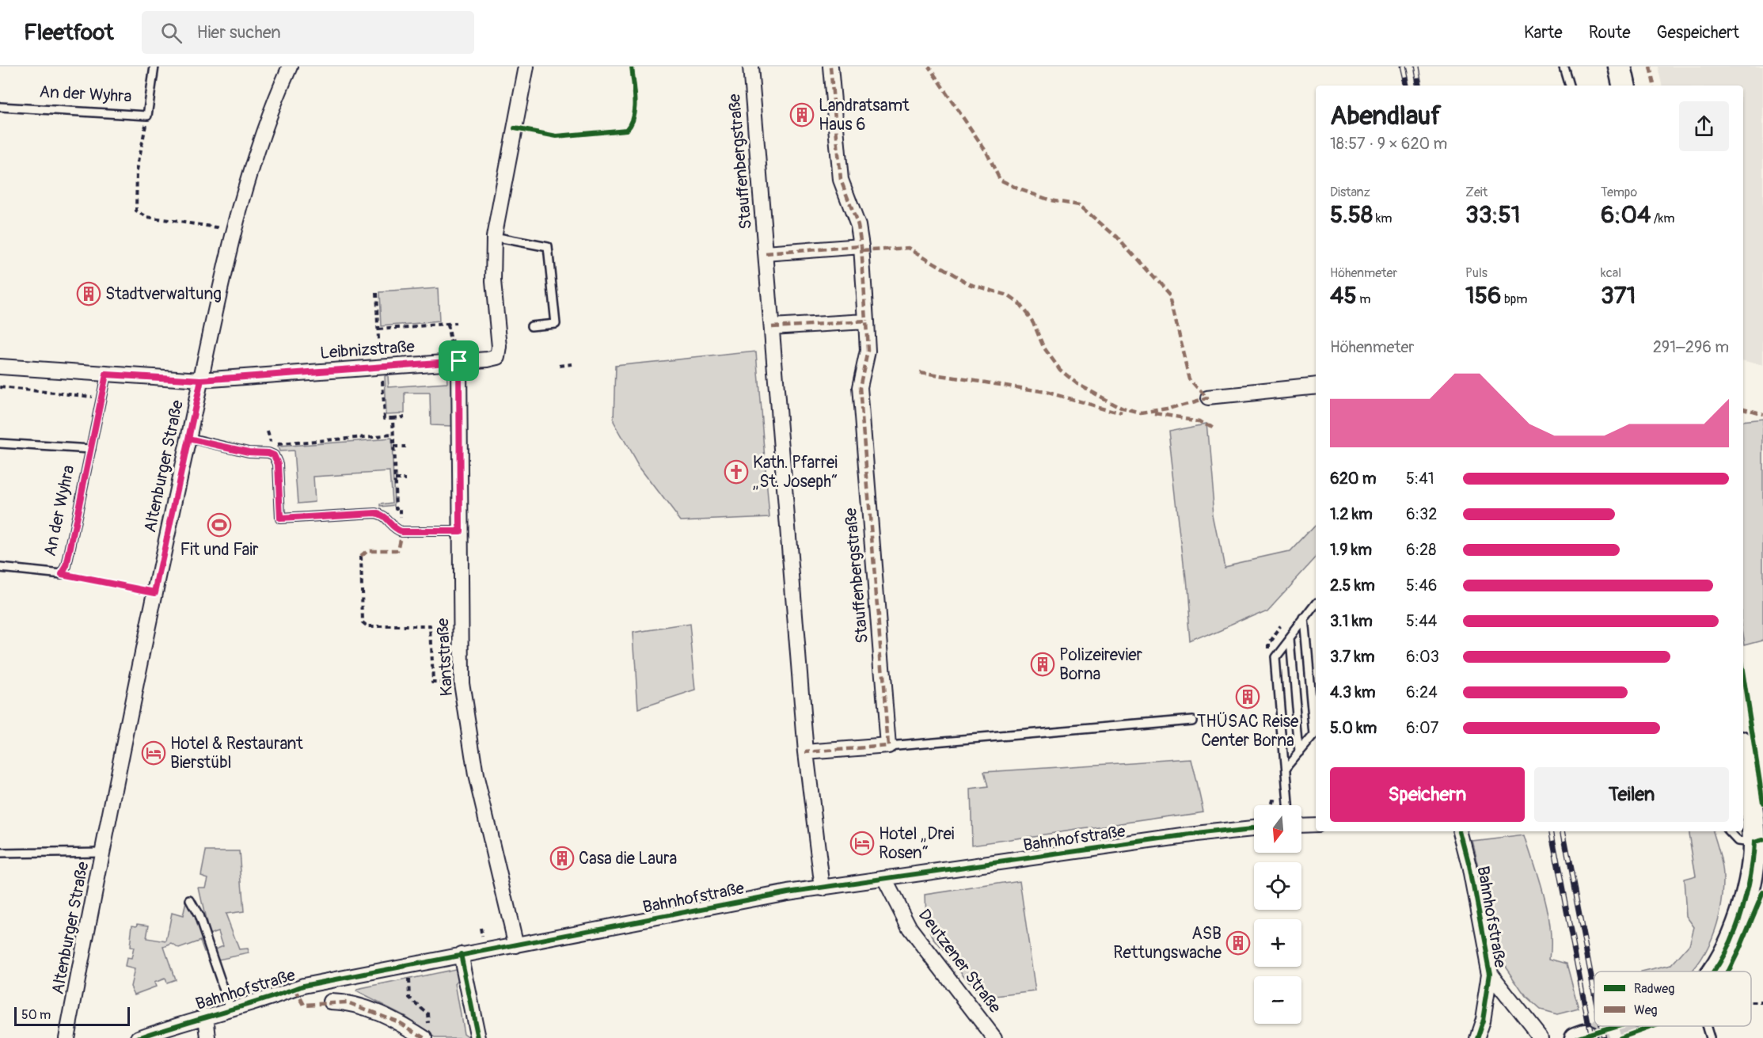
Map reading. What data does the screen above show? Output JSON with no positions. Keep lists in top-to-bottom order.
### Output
{
  "streets": {
    "street": [
      "Stauffenbergstraße",
      "Leibnizstraße",
      "Altenburger Straße",
      "Kantstraße",
      "Bahnhofstraße",
      "Deutzener Straße"
    ],
    "lane": ["An der Wyhra"]
  },
  "crossings": [
    ["Stauffenbergstraße", "Bahnhofstraße"],
    ["Leibnizstraße", "Altenburger Straße"],
    ["Leibnizstraße", "Kantstraße"],
    ["Kantstraße", "Bahnhofstraße"],
    ["Bahnhofstraße", "Deutzener Straße"]
  ],
  "places": {
    "building": [
      "Landratsamt Haus 6",
      "Stadtverwaltung",
      "Polizeirevier Borna",
      "THÜSAC Reise Center Borna",
      "Casa die Laura",
      "ASB Rettungswache"
    ],
    "church": ["Kath. Pfarrei „St. Joseph“"],
    "sports": ["Fit und Fair"],
    "hotel": ["Hotel & Restaurant Bierstübl", "Hotel „Drei Rosen“"]
  },
  "legend": ["Radweg", "Weg"],
  "scale_bar": "50 m",
  "north": "bottom",
  "page": {
    "header": "Fleetfoot",
    "search": "Hier suchen",
    "nav": ["Karte", "Route", "Gespeichert"],
    "heading": ["Abendlauf", "18:57 · 9 × 620 m"],
    "stats": [
      ["Distanz", "5.58 km"],
      ["Zeit", "33:51"],
      ["Tempo", "6:04 /km"],
      ["Höhenmeter", "45 m"],
      ["Puls", "156 bpm"],
      ["kcal", "371"]
    ],
    "chart": ["Höhenmeter", "291–296 m"],
    "list": [
      {
        "name": "620 m",
        "note": "5:41"
      },
      {
        "name": "1.2 km",
        "note": "6:32"
      },
      {
        "name": "1.9 km",
        "note": "6:28"
      },
      {
        "name": "2.5 km",
        "note": "5:46"
      },
      {
        "name": "3.1 km",
        "note": "5:44"
      },
      {
        "name": "3.7 km",
        "note": "6:03"
      },
      {
        "name": "4.3 km",
        "note": "6:24"
      },
      {
        "name": "5.0 km",
        "note": "6:07"
      }
    ],
    "buttons": ["Speichern", "Teilen"],
    "map_buttons": ["+", "−"],
    "scale": "50 m"
  }
}
